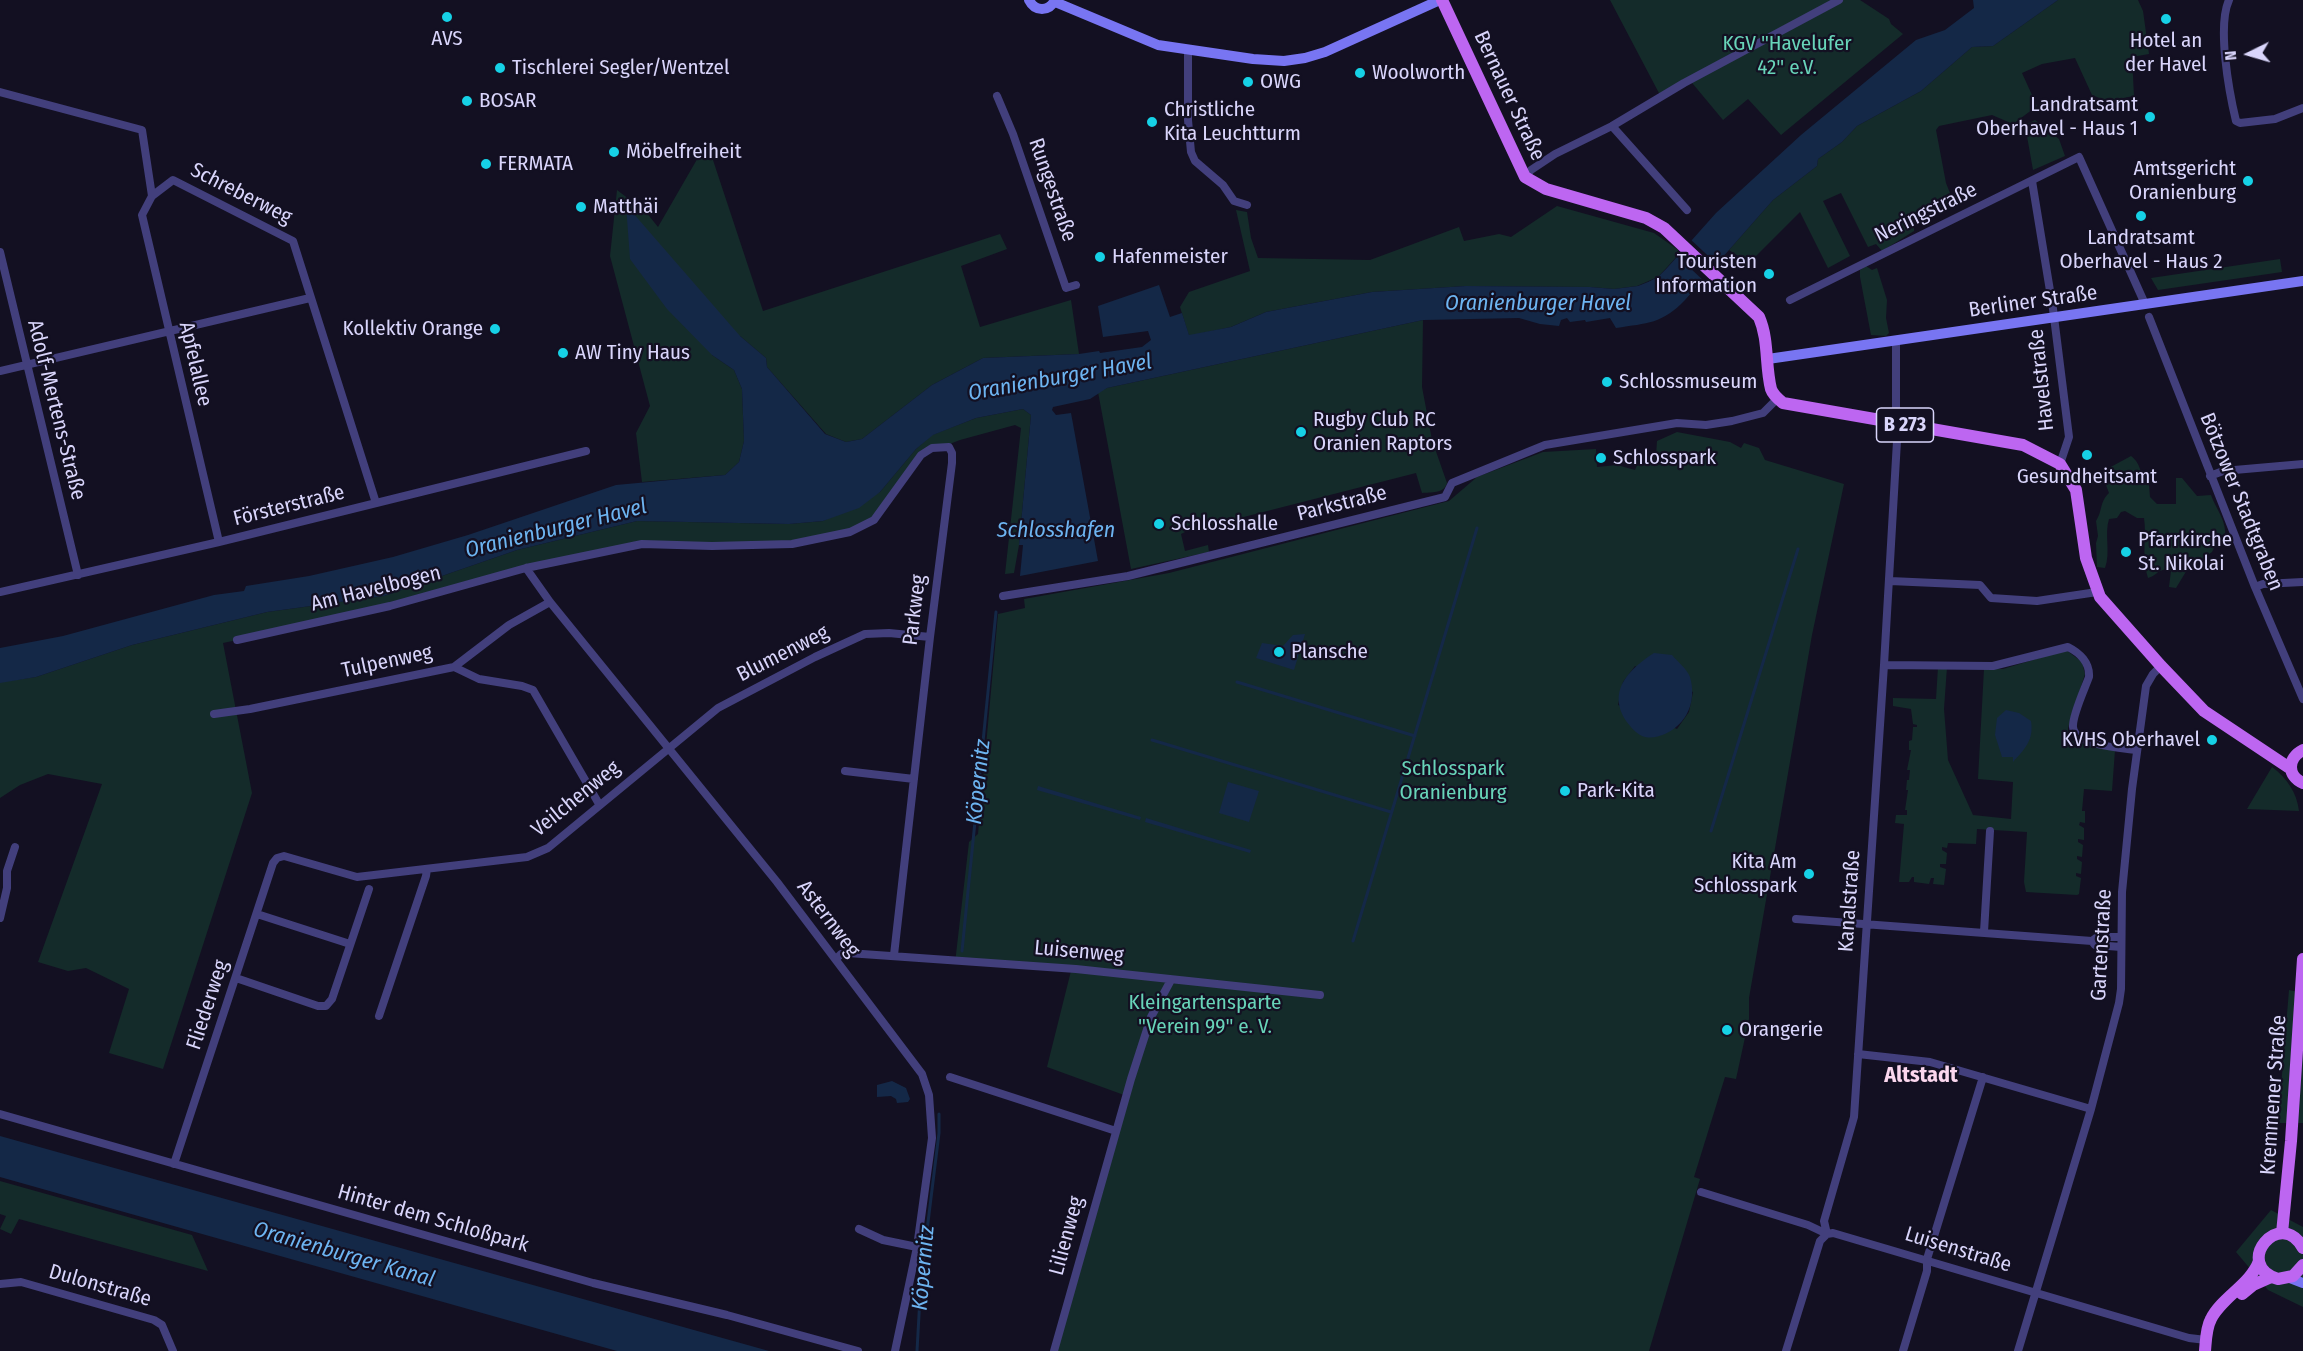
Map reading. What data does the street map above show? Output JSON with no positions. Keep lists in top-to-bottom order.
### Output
{
  "streets": {
    "main road": [
      "Bernauer Straße",
      "Berliner Straße",
      "B 273",
      "Kremmener Straße"
    ],
    "street": [
      "Rungestraße",
      "Schreberweg",
      "Neringstraße",
      "Apfelallee",
      "Havelstraße",
      "Adolf-Mertens-Straße",
      "Bötzower Stadtgraben",
      "Parkstraße",
      "Försterstraße",
      "Am Havelbogen",
      "Parkweg",
      "Blumenweg",
      "Tulpenweg",
      "Veilchenweg",
      "Kanalstraße",
      "Asternweg",
      "Gartenstraße",
      "Luisenweg",
      "Fliederweg",
      "Hinter dem Schloßpark",
      "Lilienweg",
      "Luisenstraße",
      "Dulonstraße"
    ]
  },
  "crossings": [
    ["Bernauer Straße", "Berliner Straße"],
    ["Bernauer Straße", "B 273"],
    ["Bernauer Straße", "Parkstraße"],
    ["Schreberweg", "Apfelallee"],
    ["Schreberweg", "Försterstraße"],
    ["Neringstraße", "Berliner Straße"],
    ["Neringstraße", "Havelstraße"],
    ["Berliner Straße", "Havelstraße"],
    ["Apfelallee", "Försterstraße"],
    ["Havelstraße", "B 273"],
    ["Adolf-Mertens-Straße", "Försterstraße"],
    ["B 273", "Parkstraße"],
    ["Am Havelbogen", "Parkweg"],
    ["Am Havelbogen", "Asternweg"],
    ["Parkweg", "Blumenweg"],
    ["Parkweg", "Luisenweg"],
    ["Blumenweg", "Veilchenweg"],
    ["Blumenweg", "Asternweg"],
    ["Tulpenweg", "Asternweg"],
    ["Veilchenweg", "Asternweg"],
    ["Veilchenweg", "Fliederweg"],
    ["Kanalstraße", "Luisenstraße"],
    ["Asternweg", "Luisenweg"],
    ["Gartenstraße", "Luisenstraße"],
    ["Luisenweg", "Lilienweg"],
    ["Fliederweg", "Hinter dem Schloßpark"]
  ],
  "districts": ["Altstadt"],
  "water": [
    "Oranienburger Havel",
    "Schlosshafen",
    "Köpernitz",
    "Oranienburger Kanal"
  ],
  "parks": ["KGV \"Havelufer 42\" e.V.", "Schlosspark Oranienburg", "Kleingartensparte \"Verein 99\" e. V."],
  "places": [
    "AVS",
    "Hotel an der Havel",
    "Tischlerei Segler/Wentzel",
    "Woolworth",
    "OWG",
    "BOSAR",
    "Landratsamt Oberhavel - Haus 1",
    "Christliche Kita Leuchtturm",
    "Möbelfreiheit",
    "FERMATA",
    "Amtsgericht Oranienburg",
    "Matthäi",
    "Landratsamt Oberhavel - Haus 2",
    "Hafenmeister",
    "Touristen Information",
    "Kollektiv Orange",
    "AW Tiny Haus",
    "Schlossmuseum",
    "Rugby Club RC Oranien Raptors",
    "Gesundheitsamt",
    "Schlosspark",
    "Schlosshalle",
    "Pfarrkirche St. Nikolai",
    "Plansche",
    "KVHS Oberhavel",
    "Park-Kita",
    "Kita Am Schlosspark",
    "Orangerie"
  ],
  "north": "left"
}
